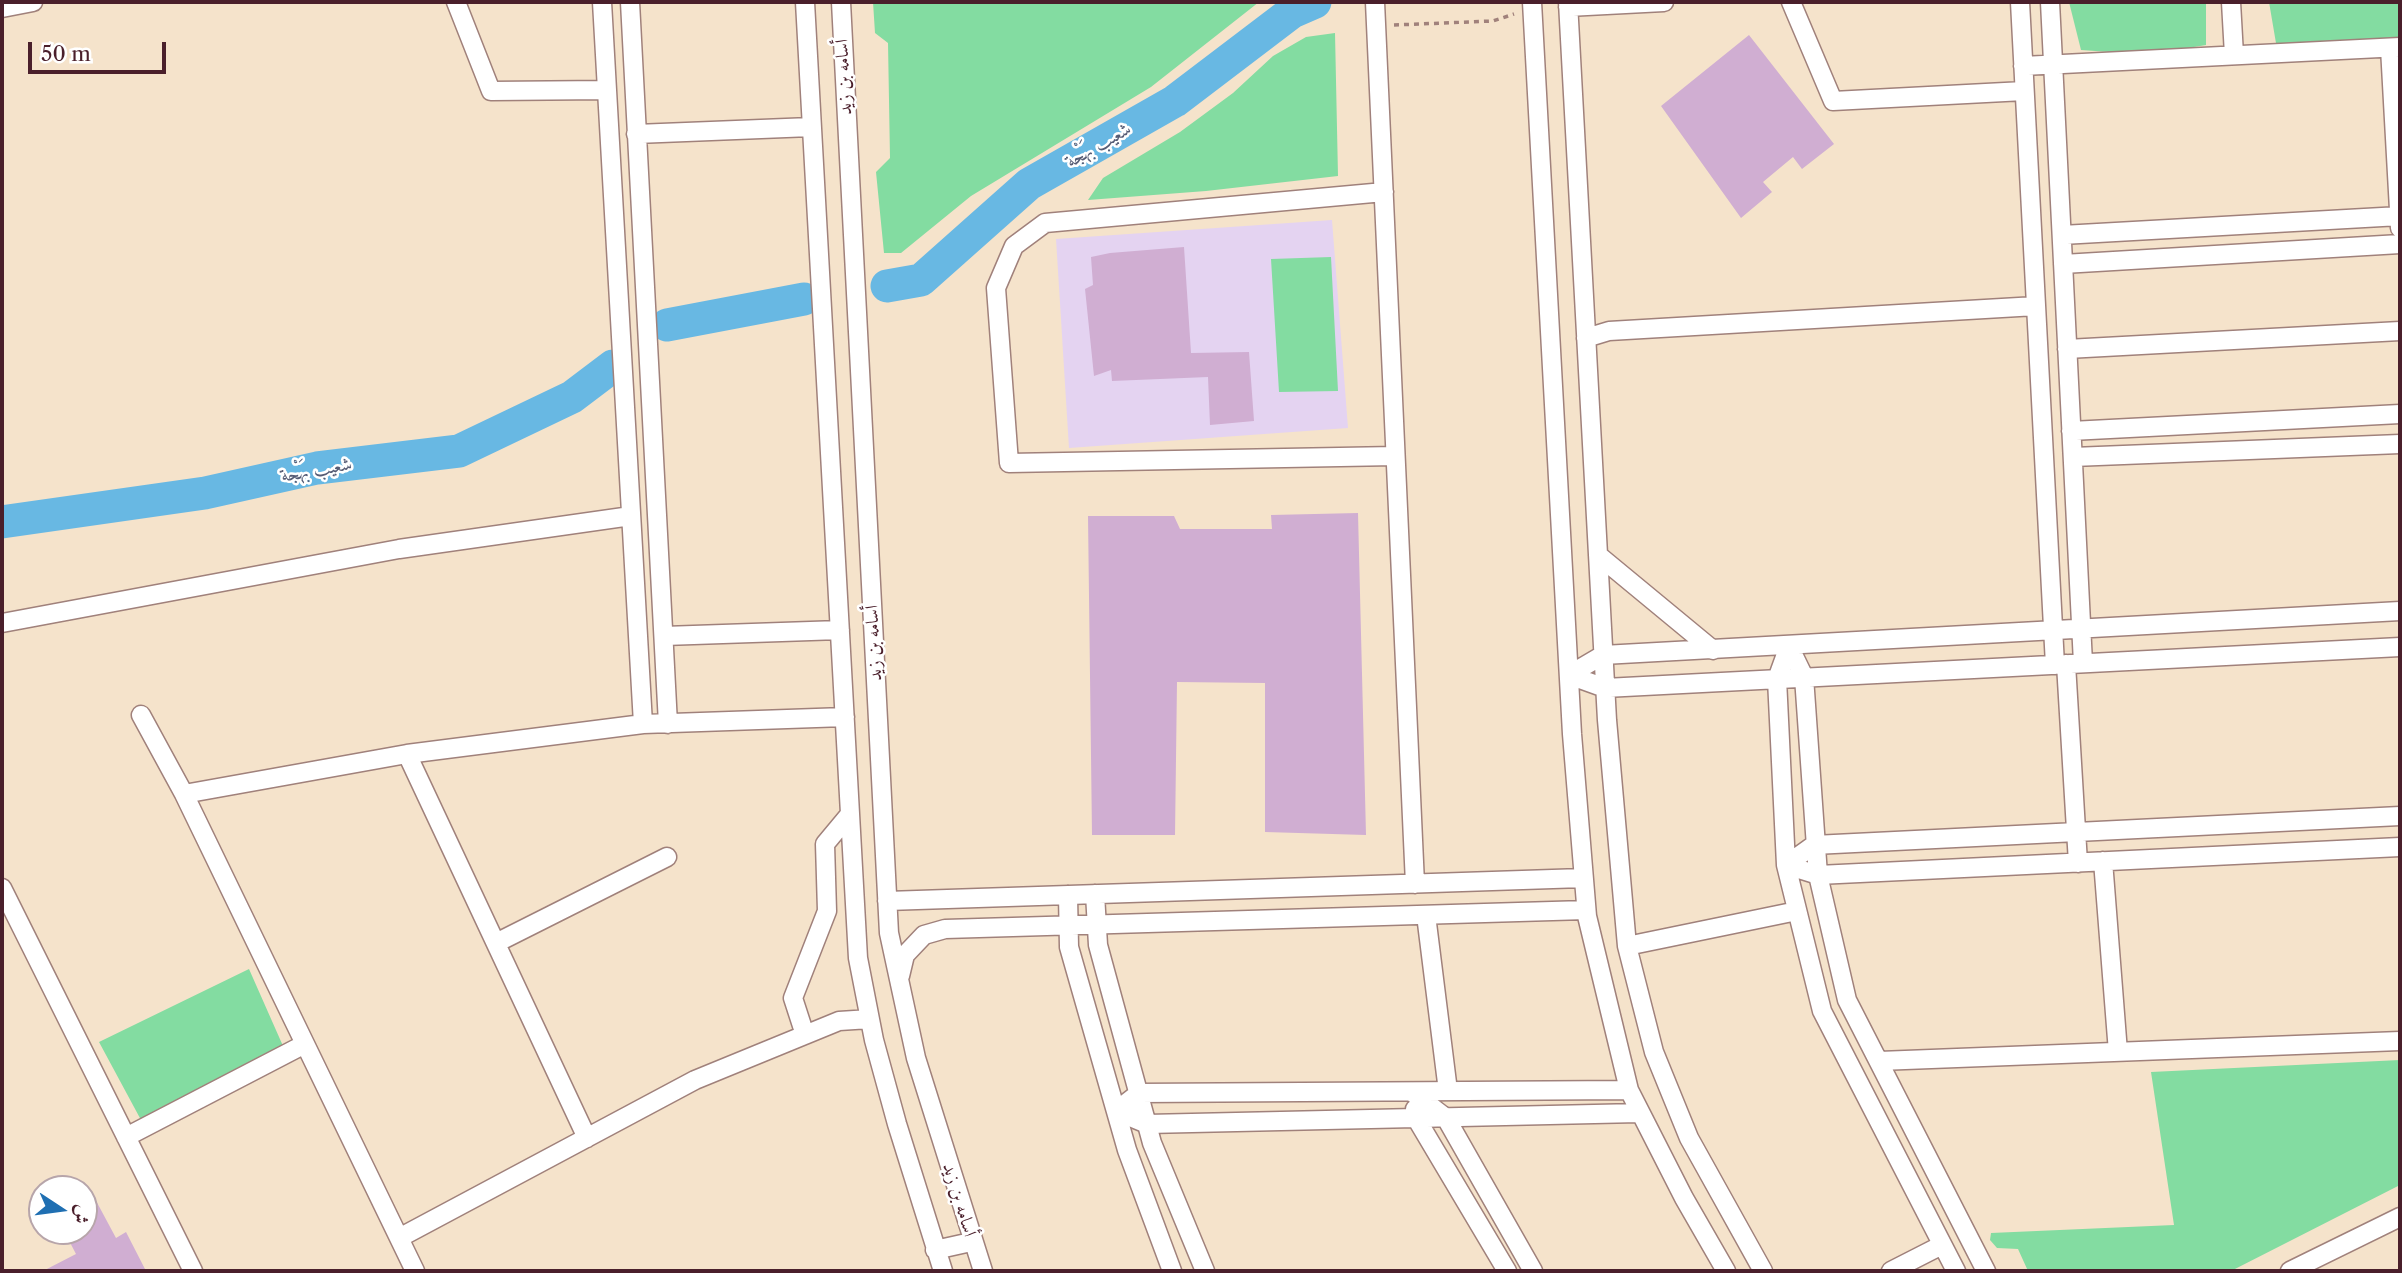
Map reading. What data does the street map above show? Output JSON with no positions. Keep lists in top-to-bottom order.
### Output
{
  "streets": {
    "street": ["أسامه بن زيد"]
  },
  "water": ["شعيب بَهْجة"],
  "scale_bar": "50 m",
  "north": "right"
}
